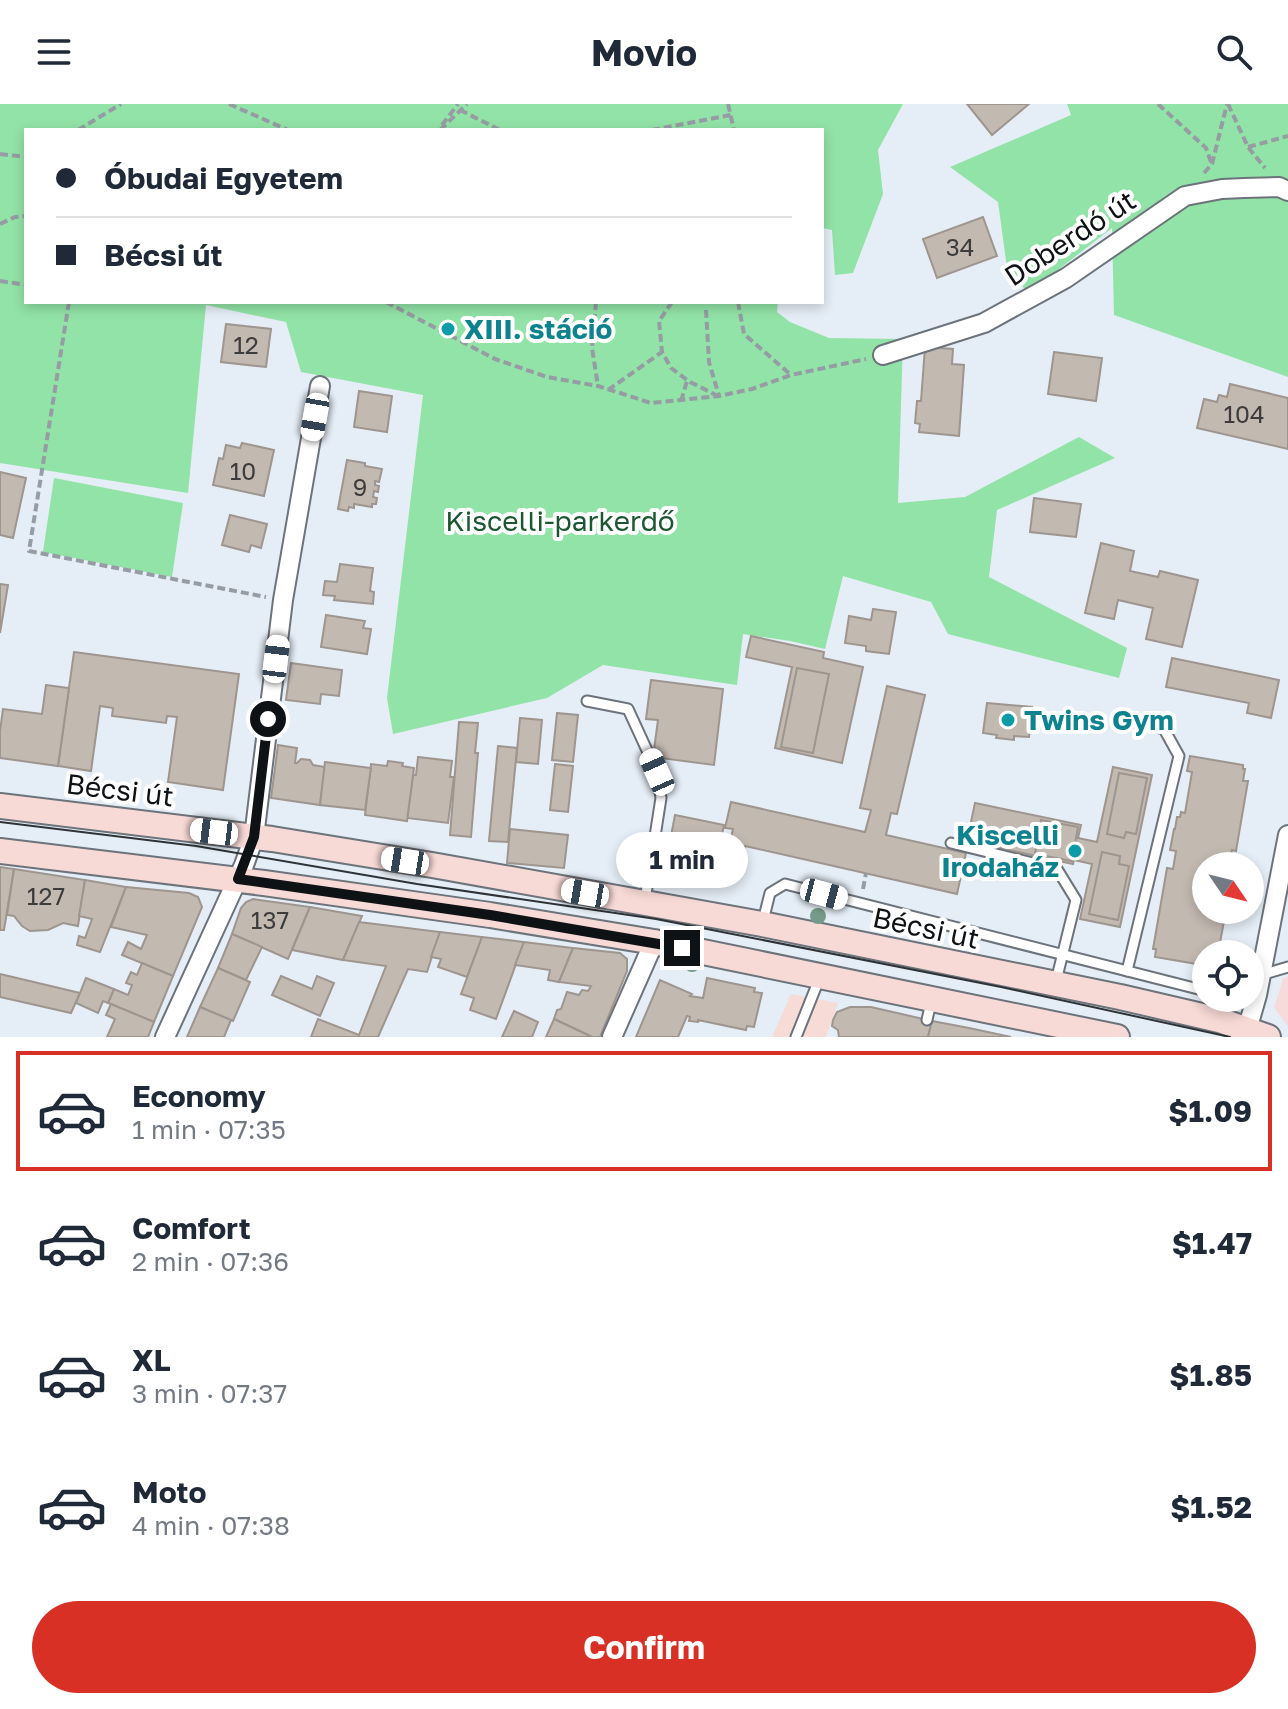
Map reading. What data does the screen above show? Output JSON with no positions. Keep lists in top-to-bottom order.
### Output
{
  "streets": {
    "main road": ["Bécsi út"],
    "street": ["Doberdó út"]
  },
  "parks": ["Kiscelli-parkerdő"],
  "places": ["XIII. stáció", "Twins Gym", "Kiscelli Irodaház"],
  "house_numbers": [
    "34",
    "12",
    "104",
    "10",
    "9",
    "127",
    "137"
  ],
  "north": "bottom right",
  "page": {
    "header": "Movio",
    "banner": ["Óbudai Egyetem", "Bécsi út"],
    "bubble": "1 min",
    "list": [
      {
        "name": "Economy",
        "note": "1 min · 07:35",
        "value": "$1.09"
      },
      {
        "name": "Comfort",
        "note": "2 min · 07:36",
        "value": "$1.47"
      },
      {
        "name": "XL",
        "note": "3 min · 07:37",
        "value": "$1.85"
      },
      {
        "name": "Moto",
        "note": "4 min · 07:38",
        "value": "$1.52"
      }
    ],
    "buttons": "Confirm"
  }
}
